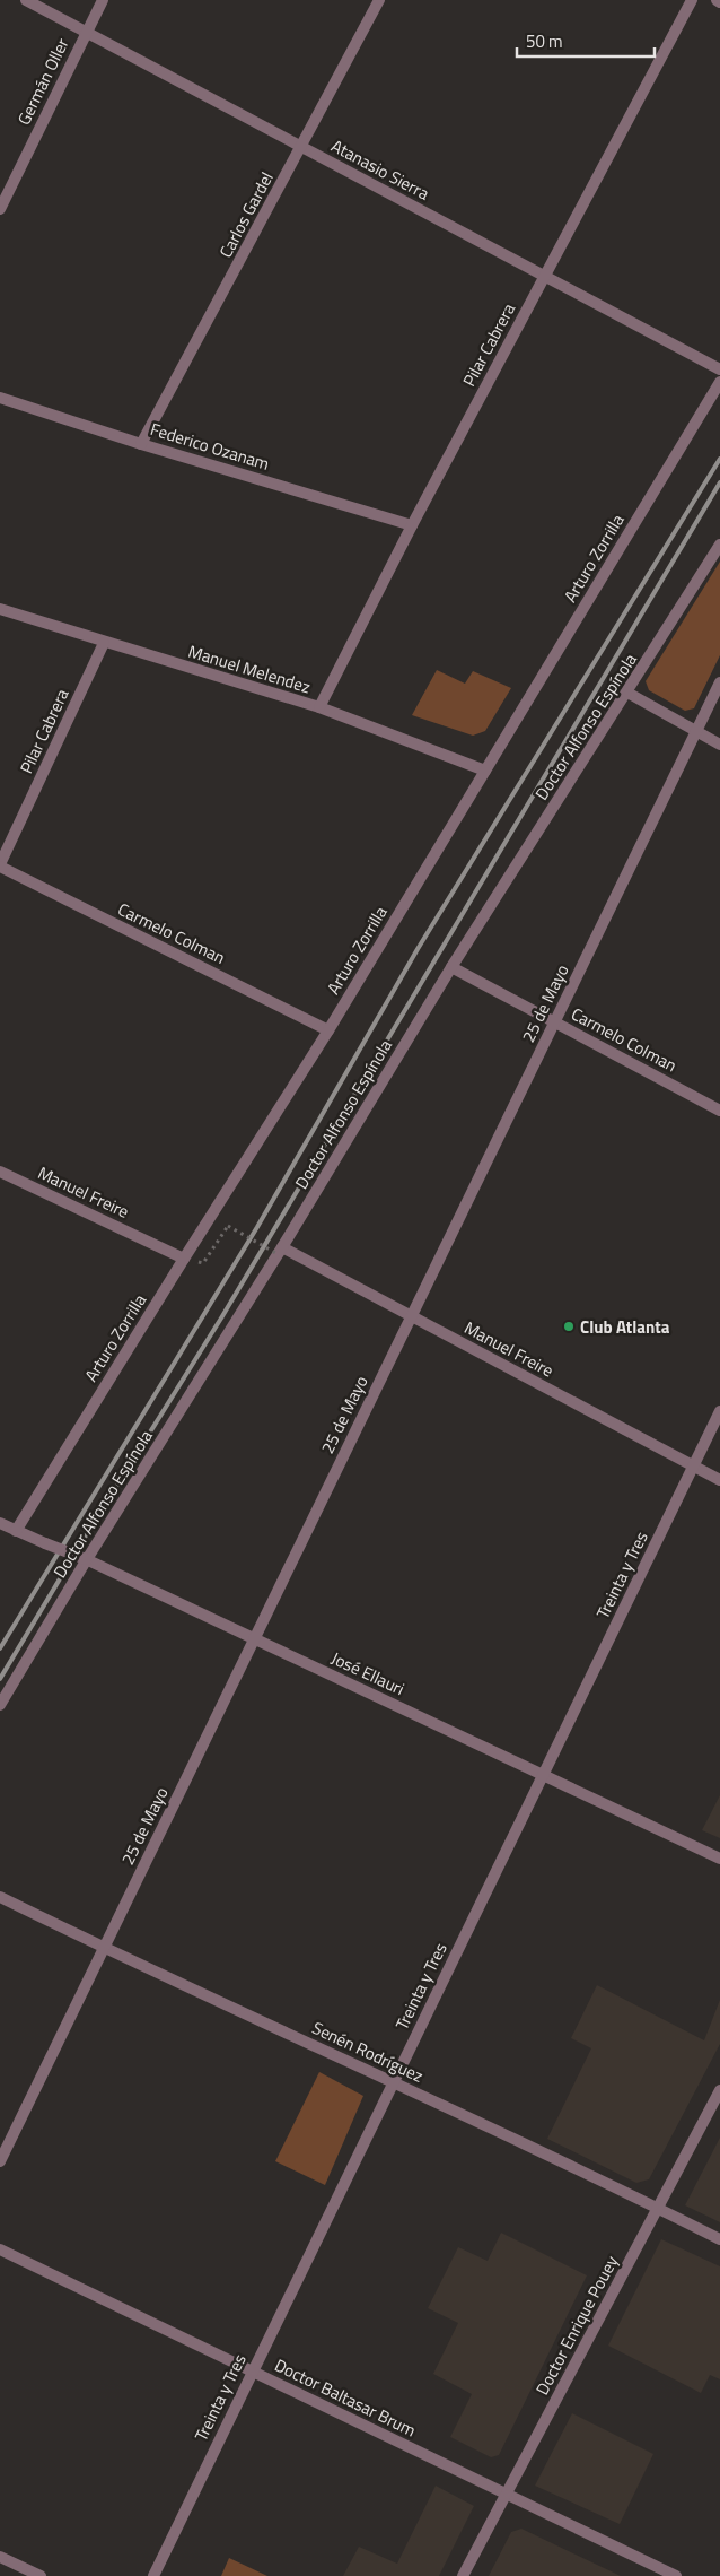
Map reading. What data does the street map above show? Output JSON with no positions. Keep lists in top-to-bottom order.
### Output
{
  "streets": {
    "street": [
      "Germán Oller",
      "Atanasio Sierra",
      "Carlos Gardel",
      "Pilar Cabrera",
      "Federico Ozanam",
      "Arturo Zorrilla",
      "Manuel Melendez",
      "Doctor Alfonso Espínola",
      "Carmelo Colman",
      "25 de Mayo",
      "Manuel Freire",
      "Treinta y Tres",
      "José Ellauri",
      "Senén Rodríguez",
      "Doctor Enrique Pouey",
      "Doctor Baltasar Brum"
    ]
  },
  "crossings": [
    ["Germán Oller", "Atanasio Sierra"],
    ["Atanasio Sierra", "Carlos Gardel"],
    ["Atanasio Sierra", "Pilar Cabrera"],
    ["Carlos Gardel", "Federico Ozanam"],
    ["Pilar Cabrera", "Federico Ozanam"],
    ["Pilar Cabrera", "Manuel Melendez"],
    ["Pilar Cabrera", "Carmelo Colman"],
    ["Arturo Zorrilla", "Manuel Melendez"],
    ["Arturo Zorrilla", "Carmelo Colman"],
    ["Arturo Zorrilla", "Manuel Freire"],
    ["Arturo Zorrilla", "José Ellauri"],
    ["Doctor Alfonso Espínola", "Carmelo Colman"],
    ["Doctor Alfonso Espínola", "Manuel Freire"],
    ["Doctor Alfonso Espínola", "José Ellauri"],
    ["Carmelo Colman", "25 de Mayo"],
    ["25 de Mayo", "Manuel Freire"],
    ["25 de Mayo", "José Ellauri"],
    ["25 de Mayo", "Senén Rodríguez"],
    ["Manuel Freire", "Treinta y Tres"],
    ["Treinta y Tres", "José Ellauri"],
    ["Treinta y Tres", "Senén Rodríguez"],
    ["Treinta y Tres", "Doctor Baltasar Brum"],
    ["Senén Rodríguez", "Doctor Enrique Pouey"],
    ["Doctor Enrique Pouey", "Doctor Baltasar Brum"]
  ],
  "places": ["Club Atlanta"],
  "scale_bar": "50 m"
}
